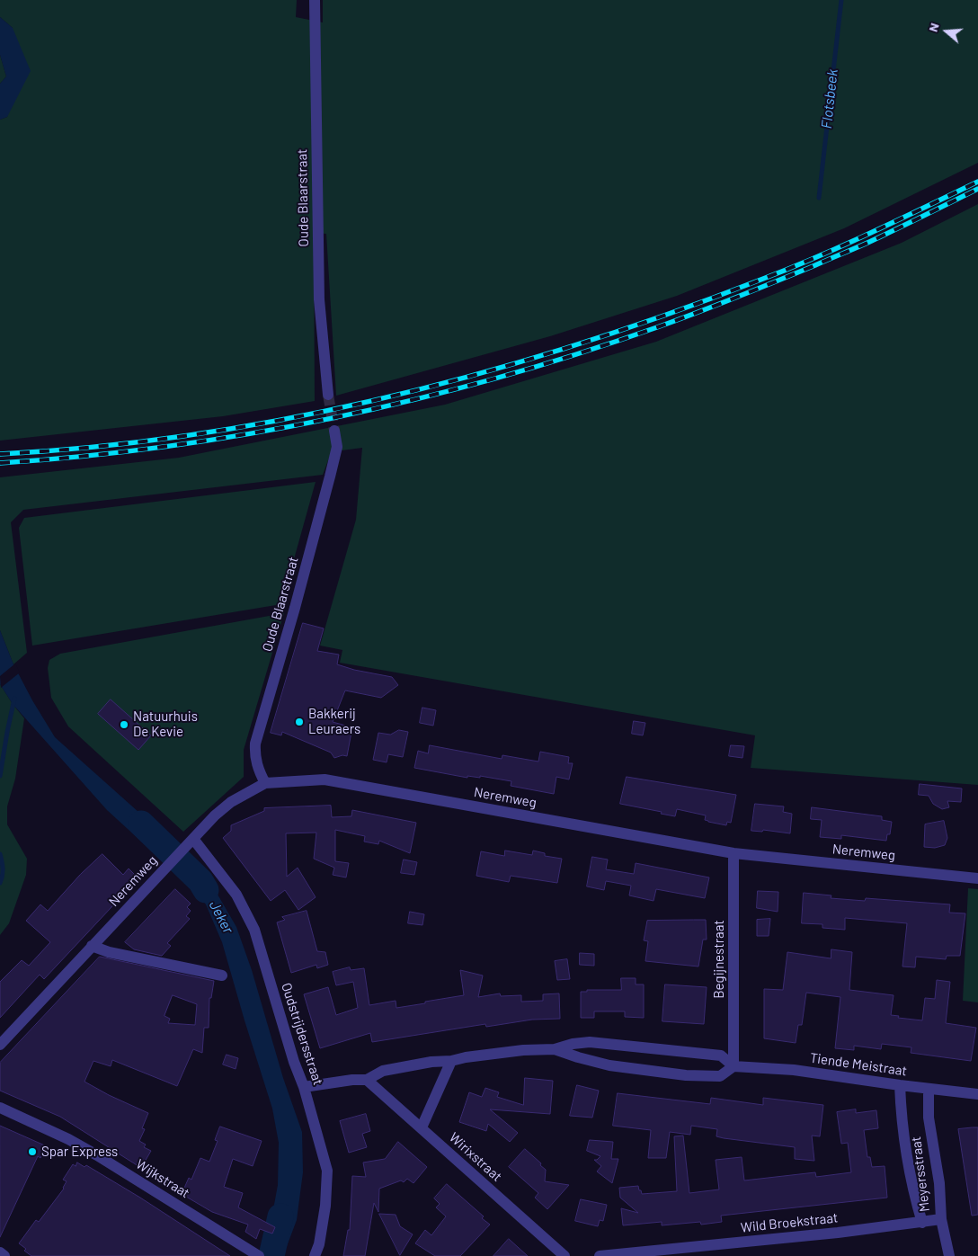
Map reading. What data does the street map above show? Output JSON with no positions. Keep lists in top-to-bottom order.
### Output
{
  "streets": {
    "street": [
      "Oude Blaarstraat",
      "Neremweg",
      "Begijnestraat",
      "Oudstrijdersstraat",
      "Tiende Meistraat",
      "Wirixstraat",
      "Meyersstraat",
      "Wijkstraat",
      "Wild Broekstraat"
    ]
  },
  "crossings": [
    ["Oude Blaarstraat", "Neremweg"],
    ["Neremweg", "Begijnestraat"],
    ["Neremweg", "Oudstrijdersstraat"],
    ["Begijnestraat", "Tiende Meistraat"],
    ["Oudstrijdersstraat", "Tiende Meistraat"],
    ["Tiende Meistraat", "Wirixstraat"],
    ["Tiende Meistraat", "Meyersstraat"],
    ["Meyersstraat", "Wild Broekstraat"]
  ],
  "water": ["Flotsbeek", "Jeker"],
  "places": ["Bakkerij Leuraers", "Natuurhuis De Kevie", "Spar Express"],
  "north": "left"
}
